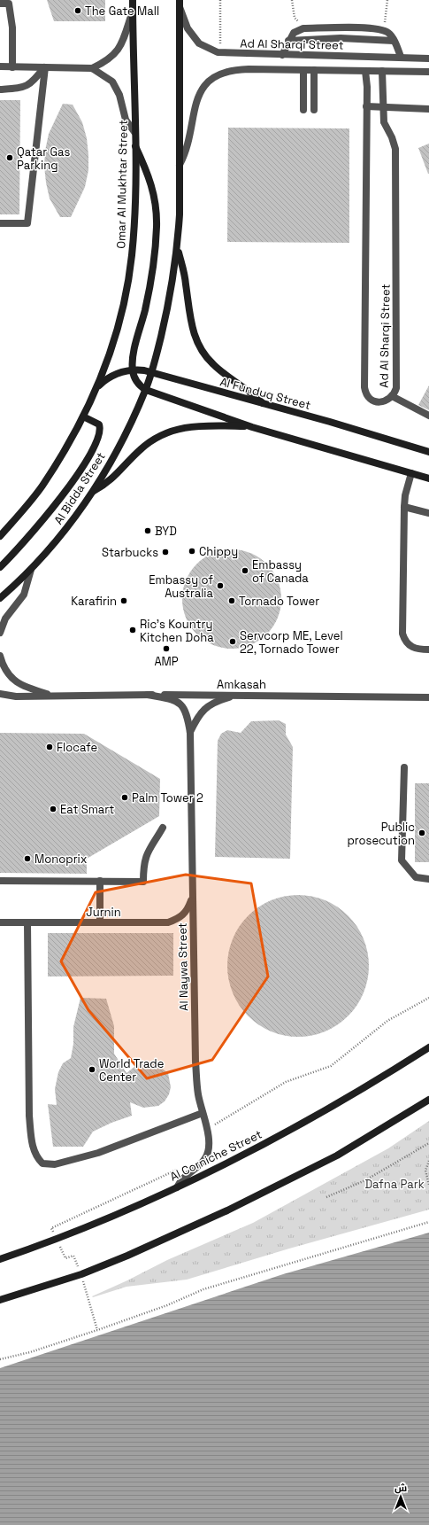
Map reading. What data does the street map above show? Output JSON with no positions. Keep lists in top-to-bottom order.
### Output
{
  "streets": {
    "main road": [
      "Omar Al Mukhtar Street",
      "Al Funduq Street",
      "Al Bidda Street",
      "Al Corniche Street"
    ],
    "street": [
      "Ad Al Sharqi Street",
      "Amkasah",
      "Jurnin",
      "Al Naywa Street"
    ]
  },
  "crossings": [
    ["Omar Al Mukhtar Street", "Al Funduq Street"],
    ["Al Funduq Street", "Al Bidda Street"],
    ["Amkasah", "Al Naywa Street"],
    ["Jurnin", "Al Naywa Street"],
    ["Al Naywa Street", "Al Corniche Street"]
  ],
  "parks": ["Dafna Park"],
  "places": [
    "The Gate Mall",
    "Qatar Gas Parking",
    "BYD",
    "Chippy",
    "Starbucks",
    "Embassy of Canada",
    "Embassy of Australia",
    "Karafirin",
    "Tornado Tower",
    "Ric's Kountry Kitchen Doha",
    "Servcorp ME, Level 22, Tornado Tower",
    "AMP",
    "Flocafe",
    "Palm Tower 2",
    "Eat Smart",
    "Public prosecution",
    "Monoprix",
    "World Trade Center"
  ],
  "north": "top"
}
